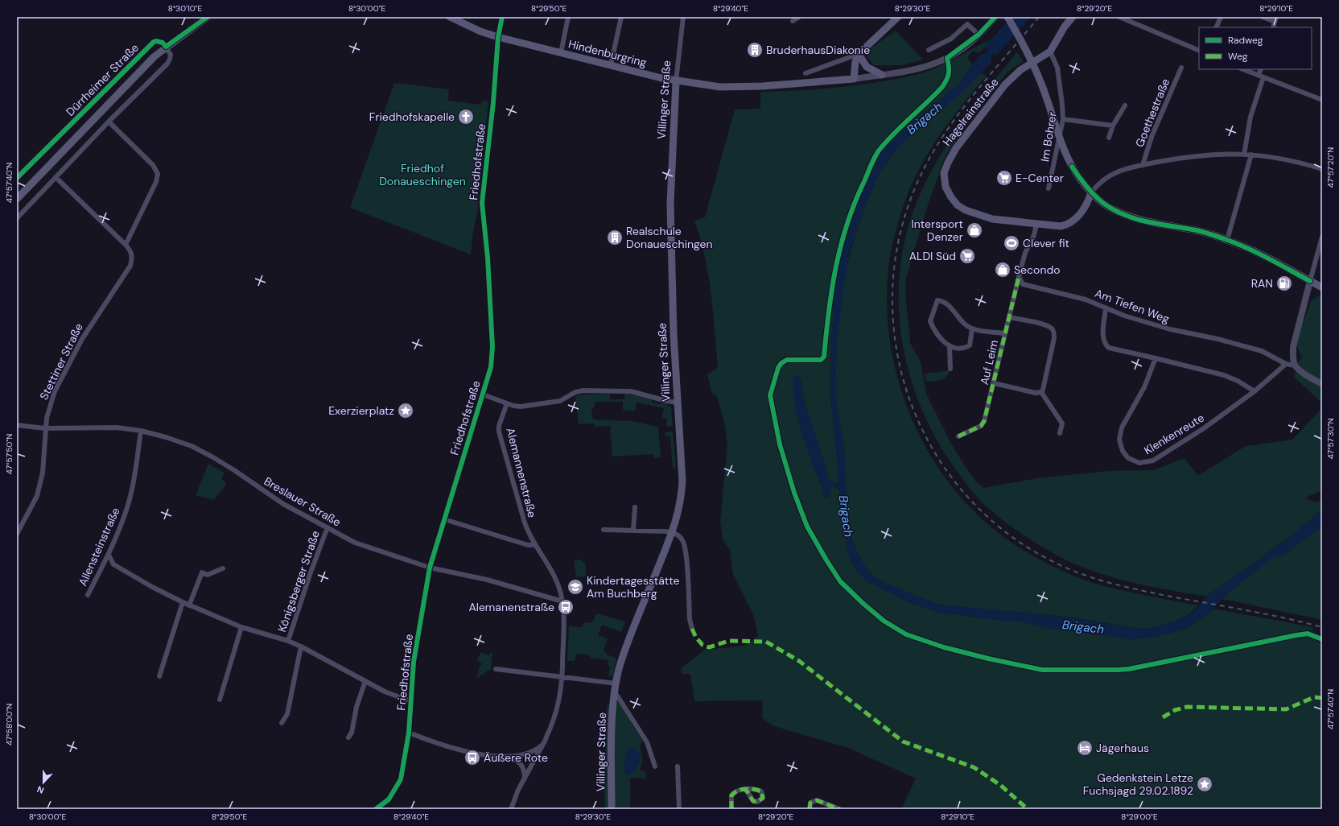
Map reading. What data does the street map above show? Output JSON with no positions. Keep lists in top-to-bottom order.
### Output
{
  "streets": {
    "main road": [
      "Hindenburgring",
      "Dürrheimer Straße",
      "Villinger Straße",
      "Hagelrainstraße"
    ],
    "street": [
      "Goethestraße",
      "Im Bohrer",
      "Friedhofstraße",
      "Am Tiefen Weg",
      "Stettiner Straße",
      "Auf Leim",
      "Klenkenreute",
      "Alemannenstraße",
      "Breslauer Straße",
      "Allensteinstraße",
      "Königsberger Straße"
    ]
  },
  "crossings": [
    ["Hindenburgring", "Villinger Straße"],
    ["Hindenburgring", "Friedhofstraße"],
    ["Hagelrainstraße", "Im Bohrer"],
    ["Friedhofstraße", "Breslauer Straße"],
    ["Am Tiefen Weg", "Auf Leim"],
    ["Am Tiefen Weg", "Klenkenreute"],
    ["Stettiner Straße", "Breslauer Straße"],
    ["Alemannenstraße", "Breslauer Straße"],
    ["Breslauer Straße", "Allensteinstraße"],
    ["Breslauer Straße", "Königsberger Straße"]
  ],
  "water": ["Brigach"],
  "parks": ["Friedhof Donaueschingen"],
  "places": {
    "building": ["BruderhausDiakonie", "Realschule Donaueschingen"],
    "church": ["Friedhofskapelle"],
    "supermarket": ["E-Center", "ALDI Süd"],
    "shop": ["Intersport Denzer", "Secondo"],
    "sports": ["Clever fit"],
    "fuel station": ["RAN"],
    "place": ["Exerzierplatz", "Gedenkstein Letze Fuchsjagd 29.02.1892"],
    "school or university": ["Kindertagesstätte Am Buchberg"],
    "bus stop": ["Alemanenstraße", "Äußere Rote"],
    "hotel": ["Jägerhaus"]
  },
  "legend": ["Radweg", "Weg"],
  "north": "bottom",
  "coordinates": [
    "8°30'10\"E",
    "8°30'00\"E",
    "8°29'50\"E",
    "8°29'40\"E",
    "8°29'30\"E",
    "8°29'20\"E",
    "8°29'10\"E",
    "47°57'20\"N",
    "47°57'40\"N",
    "47°57'30\"N",
    "47°57'50\"N",
    "47°58'00\"N",
    "8°29'00\"E"
  ]
}
